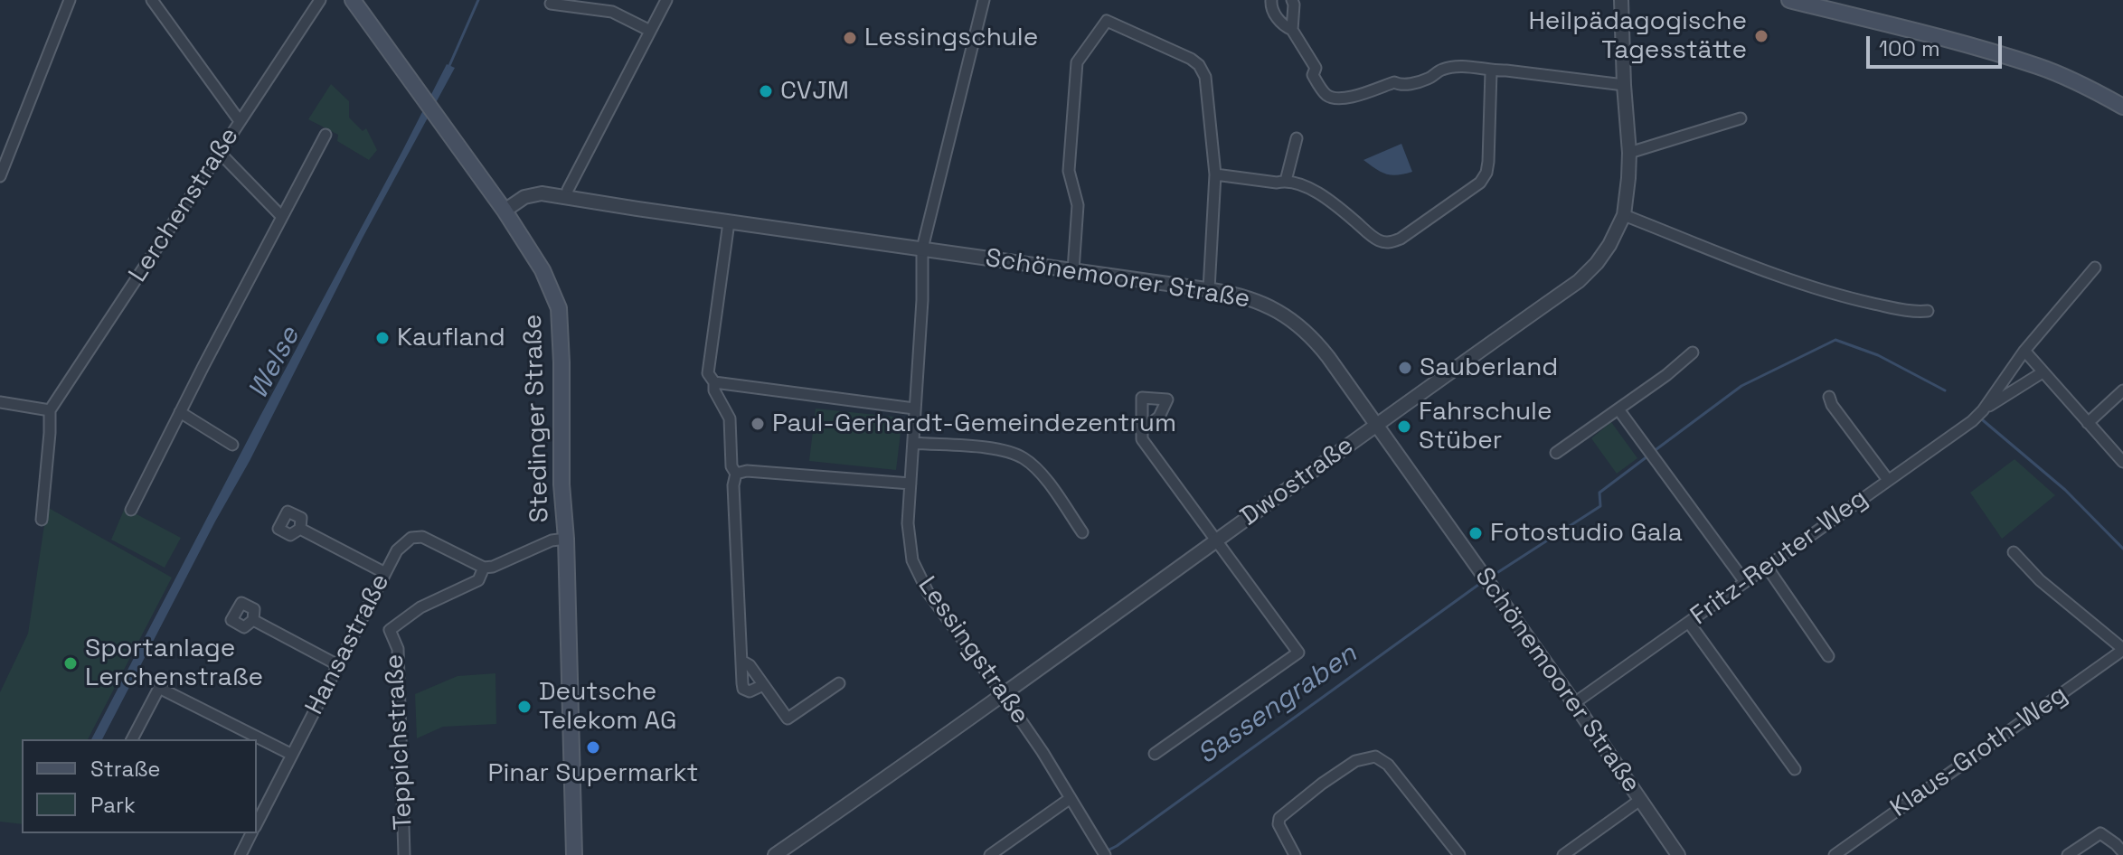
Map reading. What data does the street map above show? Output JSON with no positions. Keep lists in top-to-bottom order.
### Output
{
  "streets": {
    "main road": ["Stedinger Straße"],
    "street": [
      "Lerchenstraße",
      "Schönemoorer Straße",
      "Dwostraße",
      "Fritz-Reuter-Weg",
      "Hansastraße",
      "Lessingstraße",
      "Teppichstraße",
      "Klaus-Groth-Weg"
    ]
  },
  "crossings": [
    ["Schönemoorer Straße", "Stedinger Straße"],
    ["Schönemoorer Straße", "Dwostraße"],
    ["Schönemoorer Straße", "Fritz-Reuter-Weg"],
    ["Schönemoorer Straße", "Lessingstraße"],
    ["Stedinger Straße", "Hansastraße"],
    ["Dwostraße", "Lessingstraße"],
    ["Hansastraße", "Teppichstraße"]
  ],
  "water": ["Welse", "Sassengraben"],
  "places": [
    "Heilpädagogische Tagesstätte",
    "Lessingschule",
    "CVJM",
    "Kaufland",
    "Sauberland",
    "Paul-Gerhardt-Gemeindezentrum",
    "Fahrschule Stüber",
    "Fotostudio Gala",
    "Sportanlage Lerchenstraße",
    "Deutsche Telekom AG",
    "Pinar Supermarkt"
  ],
  "legend": ["Straße", "Park"],
  "scale_bar": "100 m"
}
